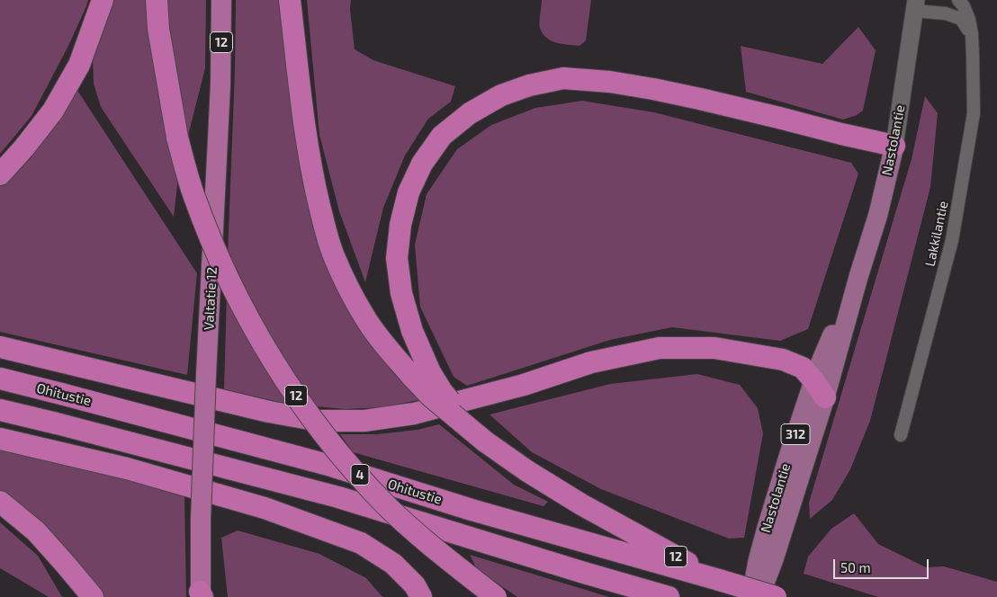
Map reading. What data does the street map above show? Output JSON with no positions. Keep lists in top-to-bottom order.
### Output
{
  "streets": {
    "highway": [
      "12",
      "Valtatie 12",
      "Ohitustie",
      "4"
    ],
    "main road": ["Nastolantie", "312"],
    "street": ["Lakkilantie"]
  },
  "crossings": [
    ["12", "Ohitustie"]
  ],
  "scale_bar": "50 m"
}
